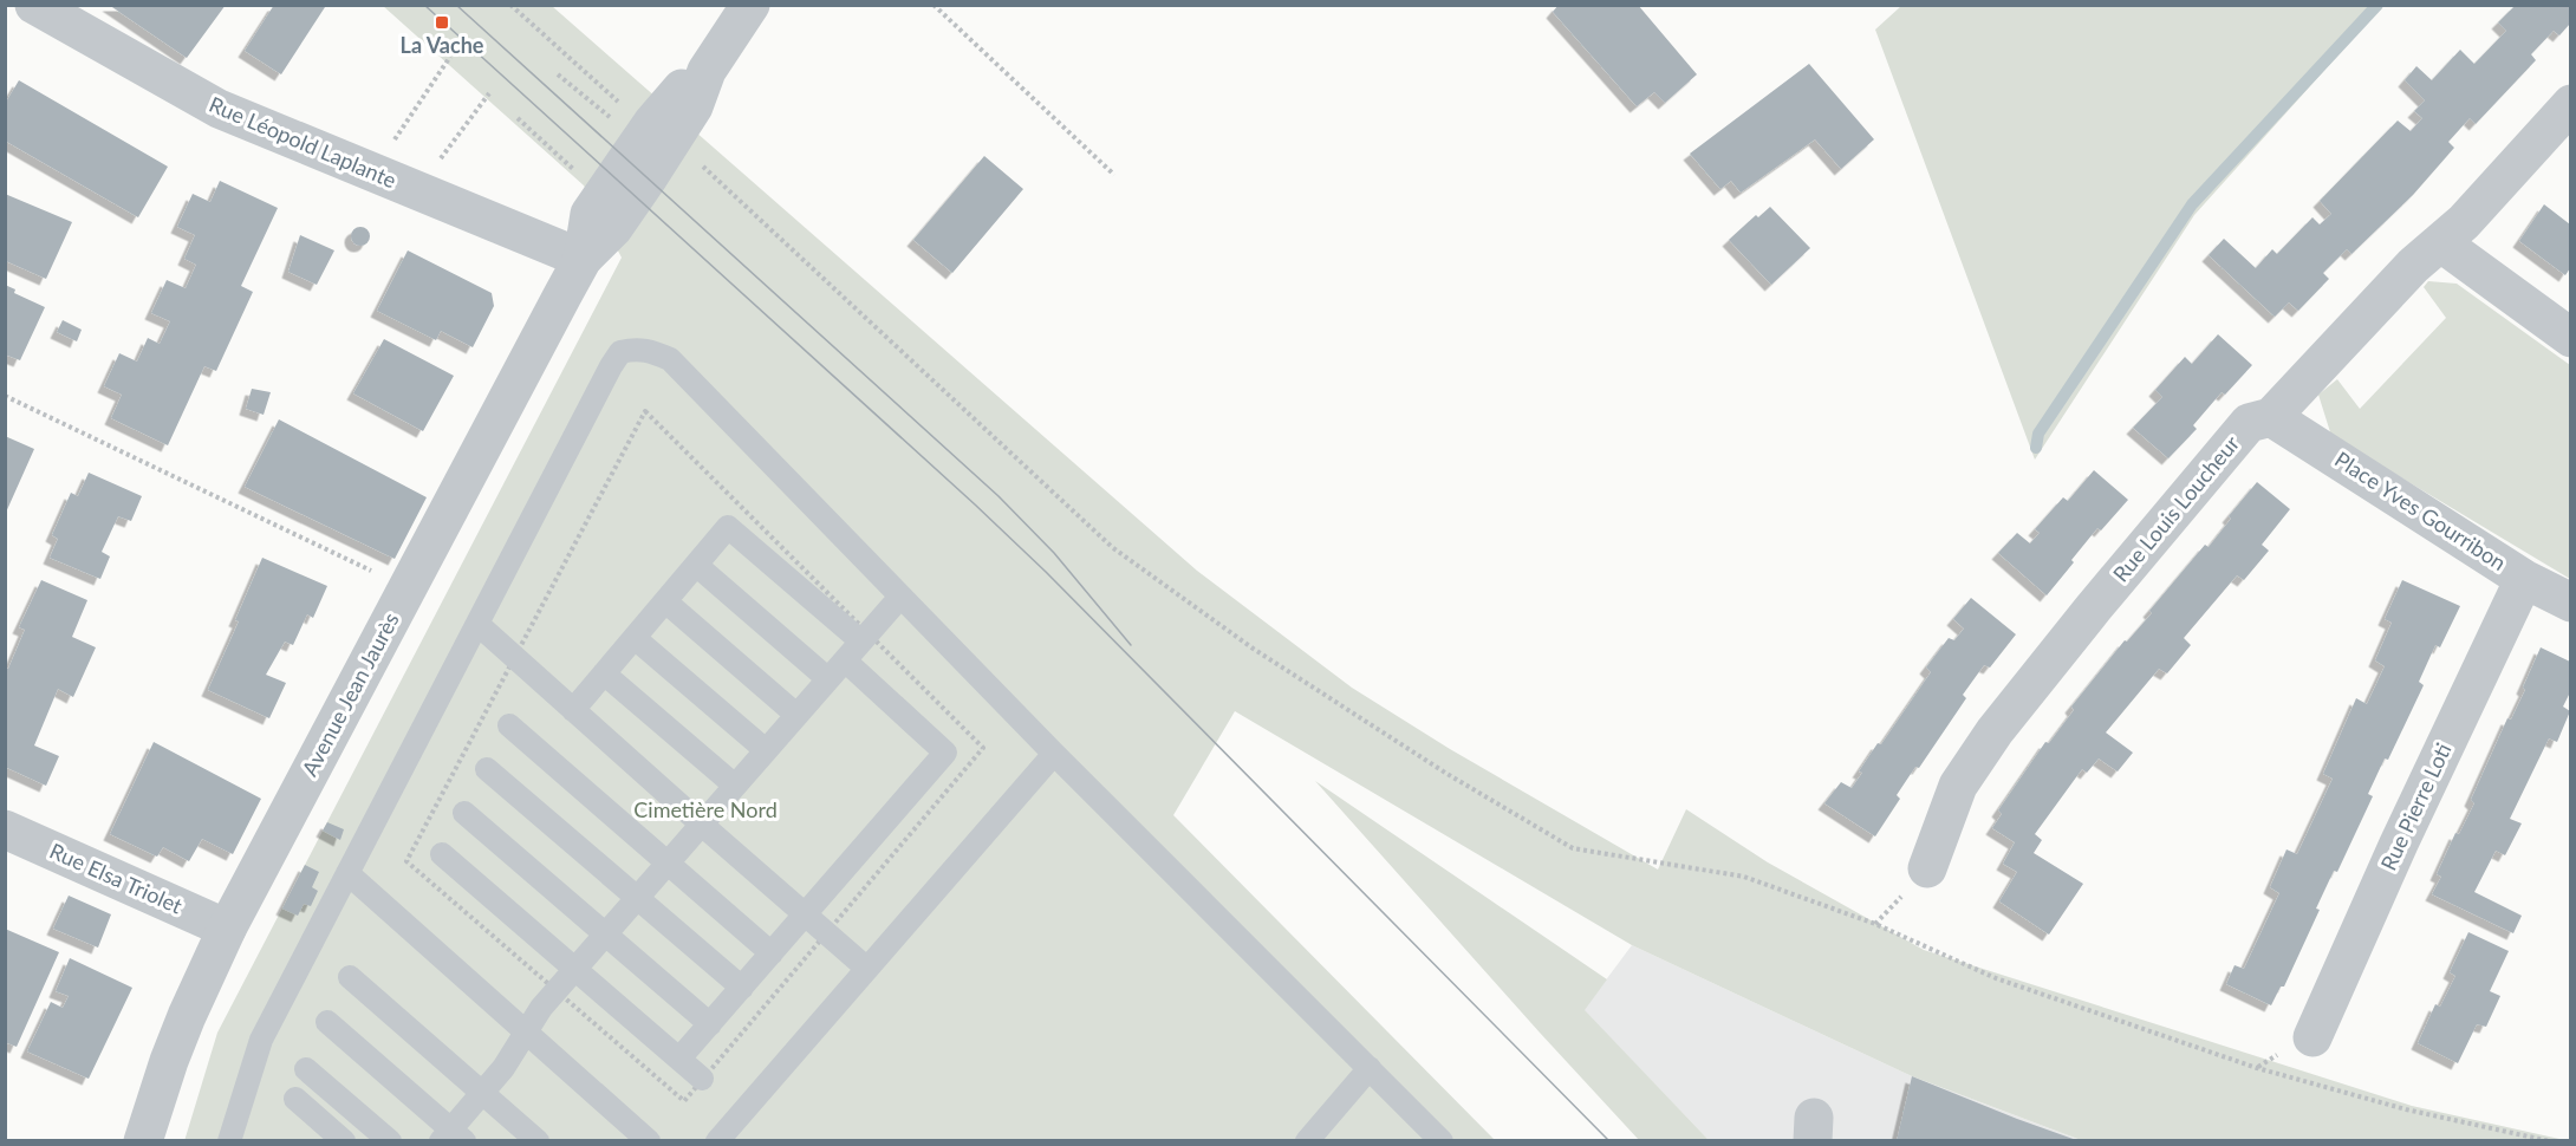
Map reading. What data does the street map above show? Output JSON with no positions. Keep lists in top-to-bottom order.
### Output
{
  "streets": {
    "street": [
      "Rue Léopold Laplante",
      "Rue Louis Loucheur",
      "Place Yves Gourribon",
      "Avenue Jean Jaurès",
      "Rue Pierre Loti",
      "Rue Elsa Triolet"
    ]
  },
  "crossings": [
    ["Rue Léopold Laplante", "Avenue Jean Jaurès"],
    ["Rue Louis Loucheur", "Place Yves Gourribon"],
    ["Place Yves Gourribon", "Rue Pierre Loti"],
    ["Avenue Jean Jaurès", "Rue Elsa Triolet"]
  ],
  "parks": ["Cimetière Nord"],
  "places": {
    "transit": ["La Vache"]
  }
}
